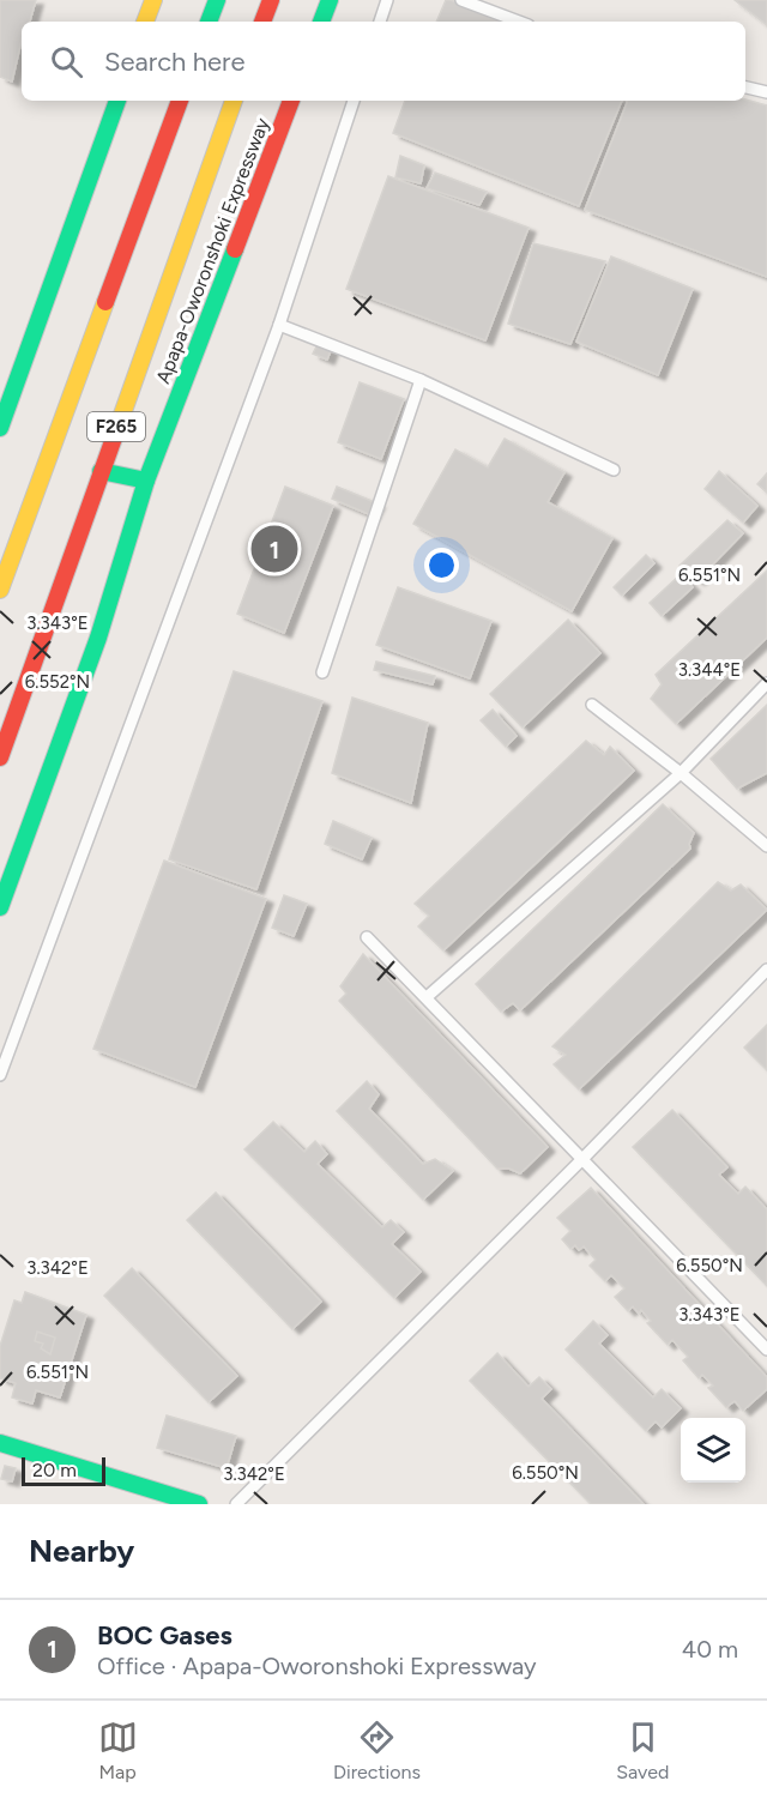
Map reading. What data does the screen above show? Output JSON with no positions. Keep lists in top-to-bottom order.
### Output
{
  "streets": {
    "main road": ["Apapa-Oworonshoki Expressway", "F265"]
  },
  "scale_bar": "20 m",
  "page": {
    "search": "Search here",
    "pins": "1",
    "scale": "20 m",
    "heading": "Nearby",
    "list": [
      {
        "mark": "1",
        "name": "BOC Gases",
        "note": "Office · Apapa-Oworonshoki Expressway",
        "value": "40 m"
      }
    ],
    "nav": ["Map", "Directions", "Saved"]
  },
  "coordinates": [
    "6.551°N",
    "3.343°E",
    "3.344°E",
    "6.552°N",
    "6.550°N",
    "3.342°E"
  ]
}
